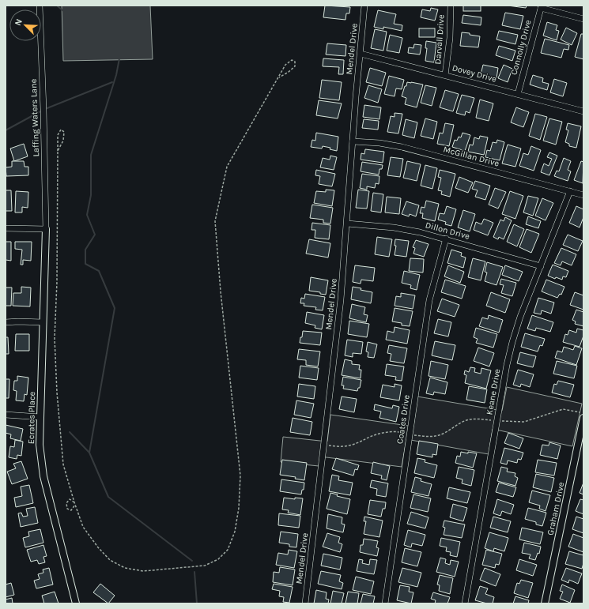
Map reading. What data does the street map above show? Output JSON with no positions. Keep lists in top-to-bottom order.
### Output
{
  "streets": {
    "street": [
      "Darvall Drive",
      "Connolly Drive",
      "Mendel Drive",
      "Dovey Drive",
      "Laffing Waters Lane",
      "McGillan Drive",
      "Dillon Drive",
      "Keane Drive",
      "Ecrates Place",
      "Coates Drive",
      "Graham Drive"
    ]
  },
  "crossings": [
    ["Darvall Drive", "Dovey Drive"],
    ["Connolly Drive", "Dovey Drive"],
    ["Mendel Drive", "Dovey Drive"],
    ["Mendel Drive", "McGillan Drive"],
    ["Mendel Drive", "Dillon Drive"],
    ["Laffing Waters Lane", "Ecrates Place"],
    ["McGillan Drive", "Keane Drive"],
    ["Dillon Drive", "Keane Drive"],
    ["Dillon Drive", "Coates Drive"]
  ],
  "north": "top left"
}
